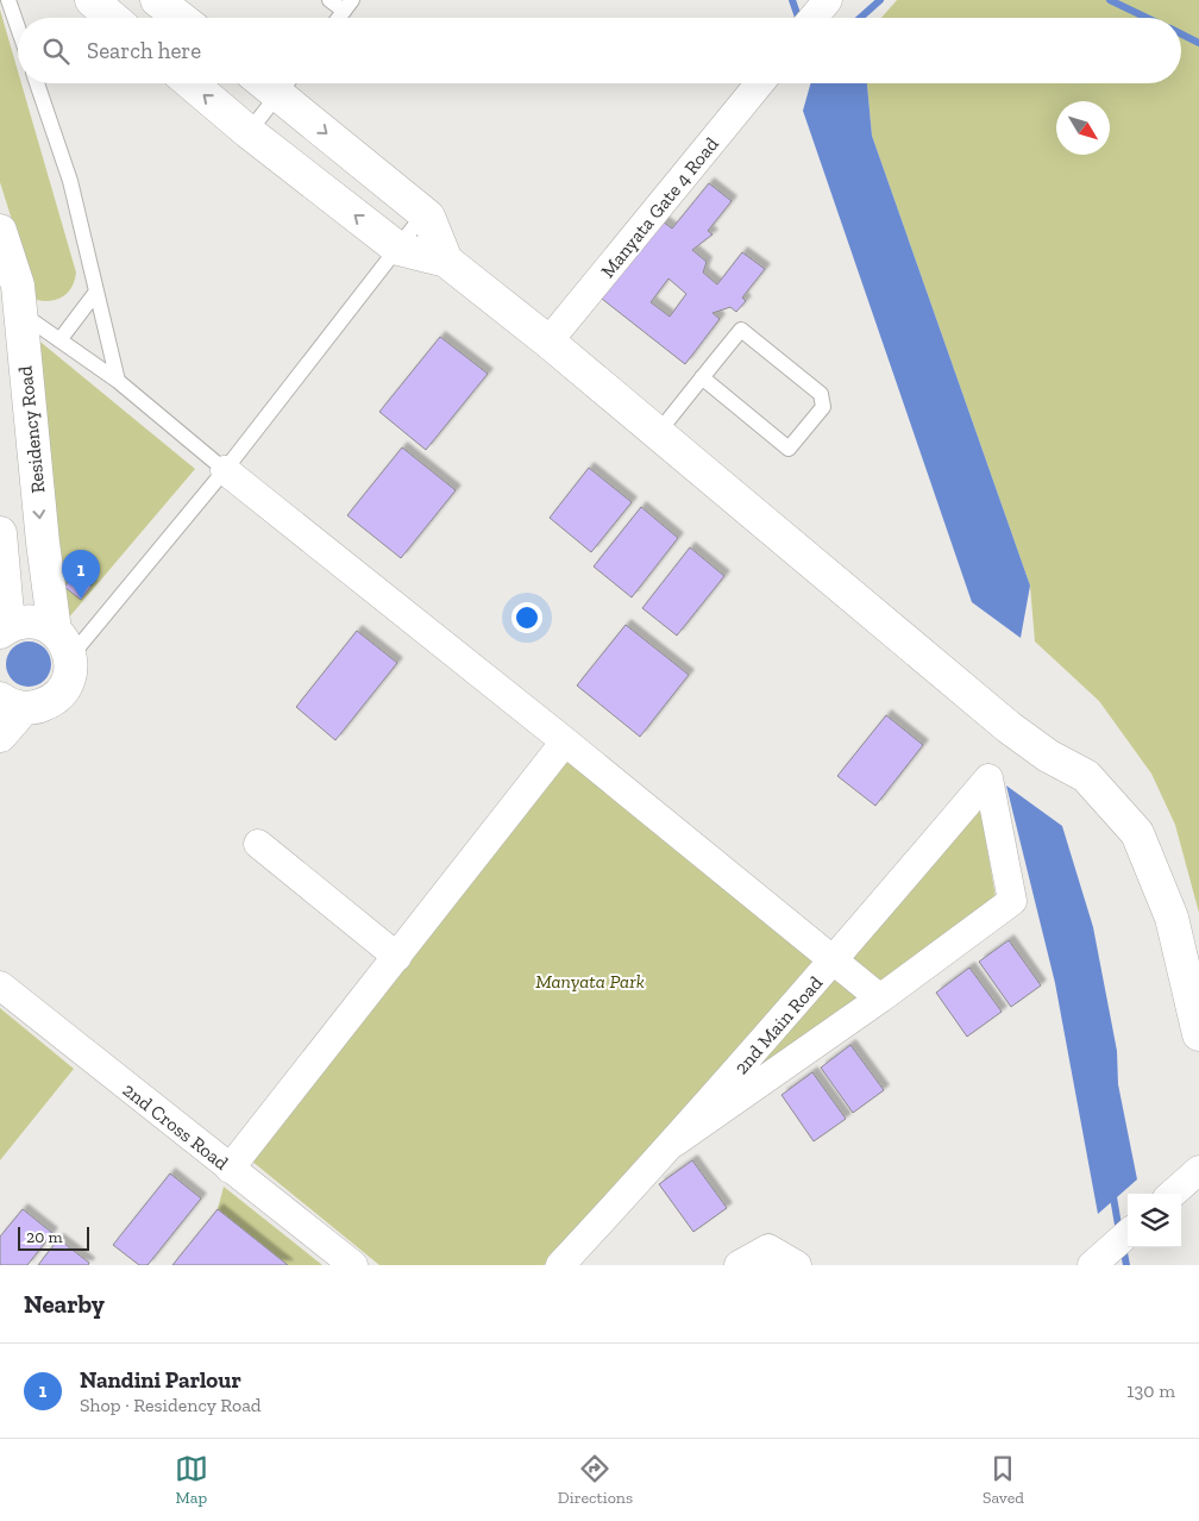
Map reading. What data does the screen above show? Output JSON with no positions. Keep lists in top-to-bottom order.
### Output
{
  "streets": {
    "street": [
      "Manyata Gate 4 Road",
      "Residency Road",
      "2nd Main Road",
      "2nd Cross Road"
    ]
  },
  "one_way": ["Residency Road"],
  "parks": ["Manyata Park"],
  "scale_bar": "20 m",
  "north": "bottom right",
  "page": {
    "search": "Search here",
    "pins": "1",
    "scale": "20 m",
    "heading": "Nearby",
    "list": [
      {
        "mark": "1",
        "name": "Nandini Parlour",
        "note": "Shop · Residency Road",
        "value": "130 m"
      }
    ],
    "nav": ["Map", "Directions", "Saved"]
  }
}
